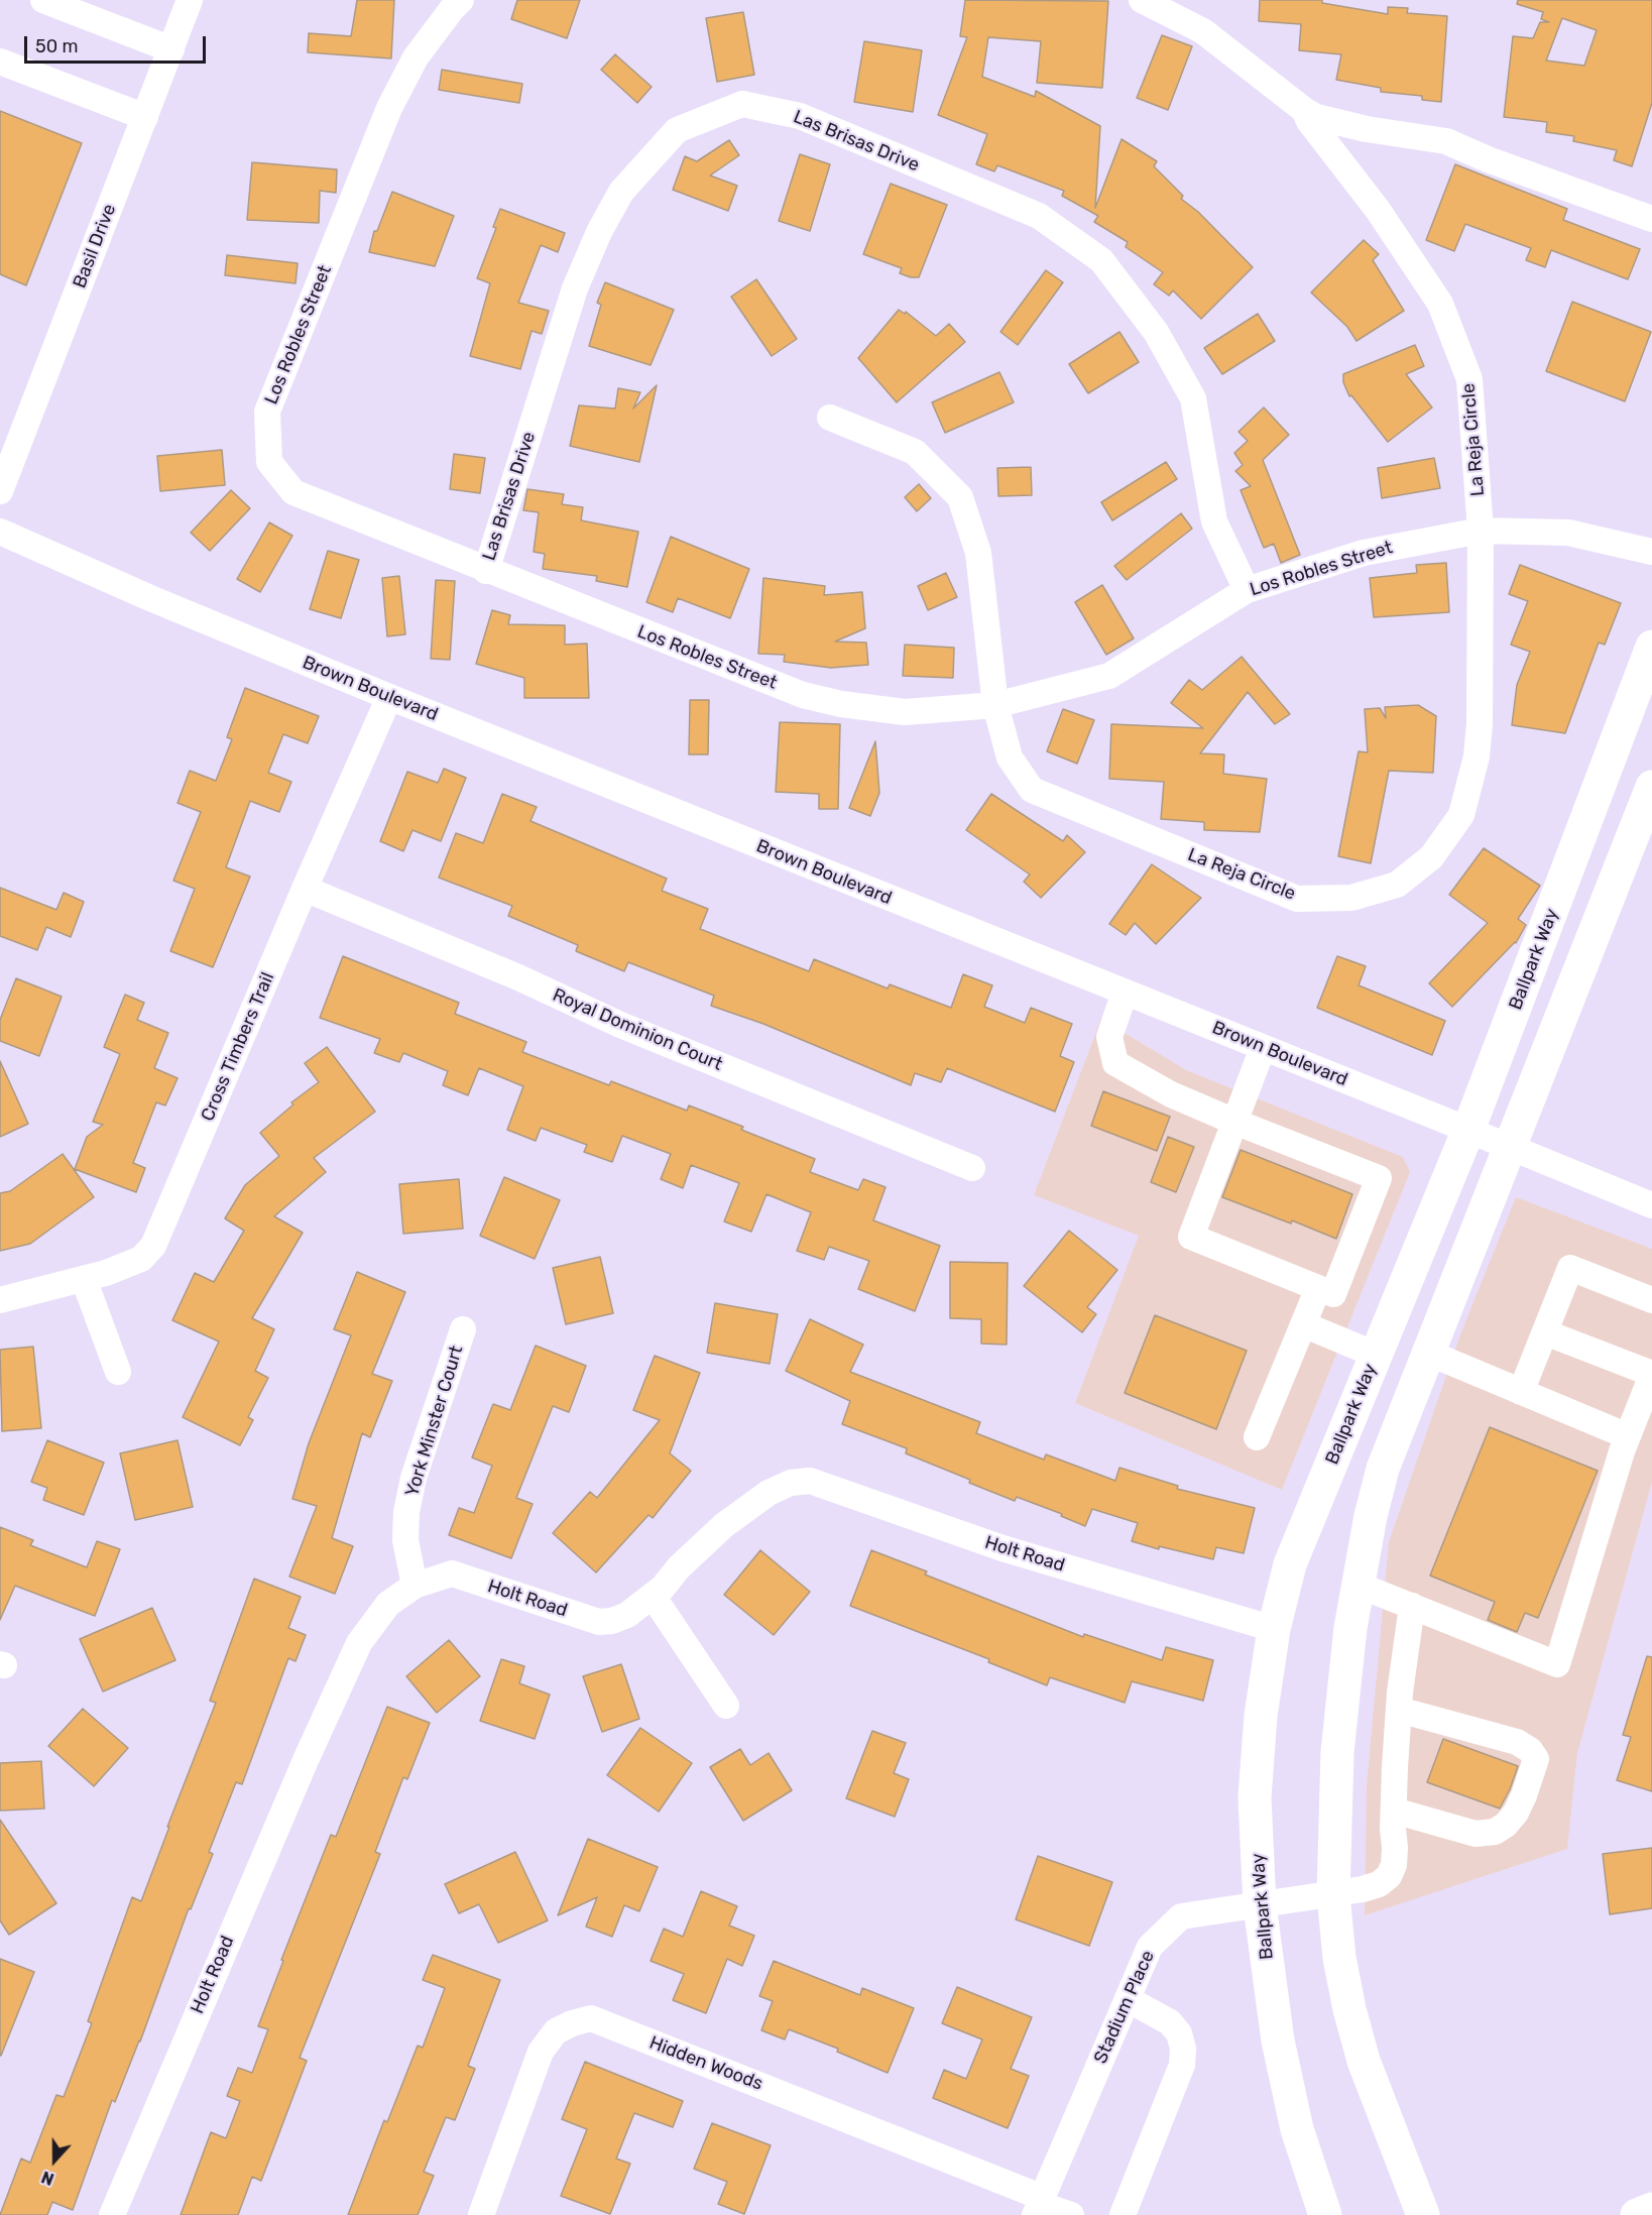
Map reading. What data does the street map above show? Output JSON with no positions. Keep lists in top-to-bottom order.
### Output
{
  "streets": {
    "main road": ["Ballpark Way"],
    "street": [
      "Las Brisas Drive",
      "Basil Drive",
      "Los Robles Street",
      "La Reja Circle",
      "Brown Boulevard",
      "Royal Dominion Court",
      "Cross Timbers Trail",
      "York Minster Court",
      "Holt Road",
      "Stadium Place",
      "Hidden Woods"
    ]
  },
  "crossings": [
    ["Las Brisas Drive", "Los Robles Street"],
    ["Los Robles Street", "La Reja Circle"],
    ["Brown Boulevard", "Ballpark Way"],
    ["Brown Boulevard", "Cross Timbers Trail"],
    ["Ballpark Way", "Holt Road"],
    ["Ballpark Way", "Stadium Place"],
    ["Royal Dominion Court", "Cross Timbers Trail"],
    ["York Minster Court", "Holt Road"],
    ["Stadium Place", "Hidden Woods"]
  ],
  "scale_bar": "50 m",
  "north": "bottom"
}
